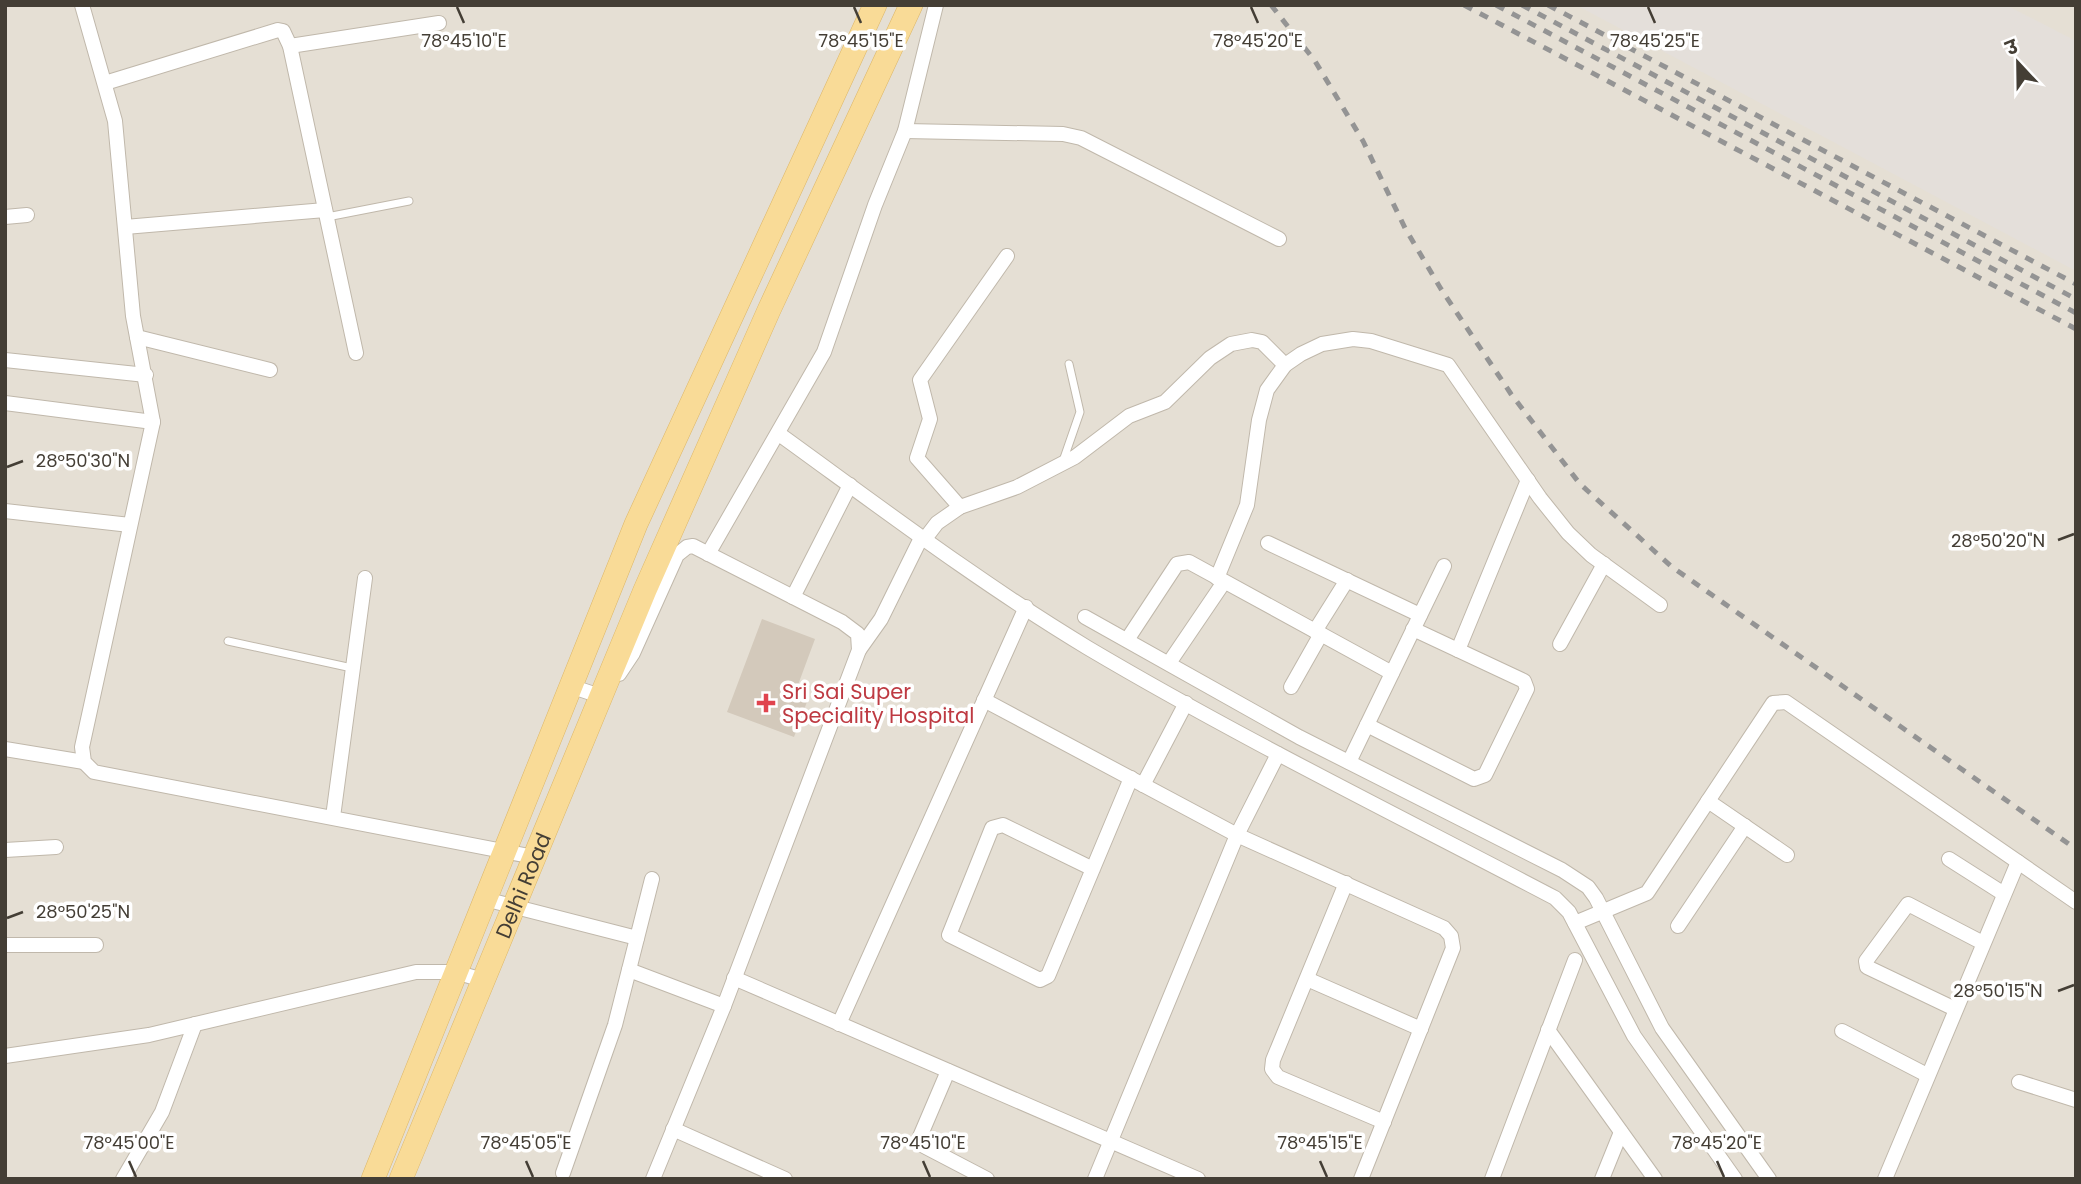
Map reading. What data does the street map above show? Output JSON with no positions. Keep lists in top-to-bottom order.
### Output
{
  "streets": {
    "main road": ["Delhi Road"]
  },
  "places": {
    "health": ["Sri Sai Super Speciality Hospital"]
  },
  "north": "top",
  "coordinates": [
    "78°45'10\"E",
    "78°45'15\"E",
    "78°45'20\"E",
    "78°45'25\"E",
    "28°50'30\"N",
    "28°50'20\"N",
    "28°50'25\"N",
    "28°50'15\"N",
    "78°45'00\"E",
    "78°45'05\"E"
  ]
}
